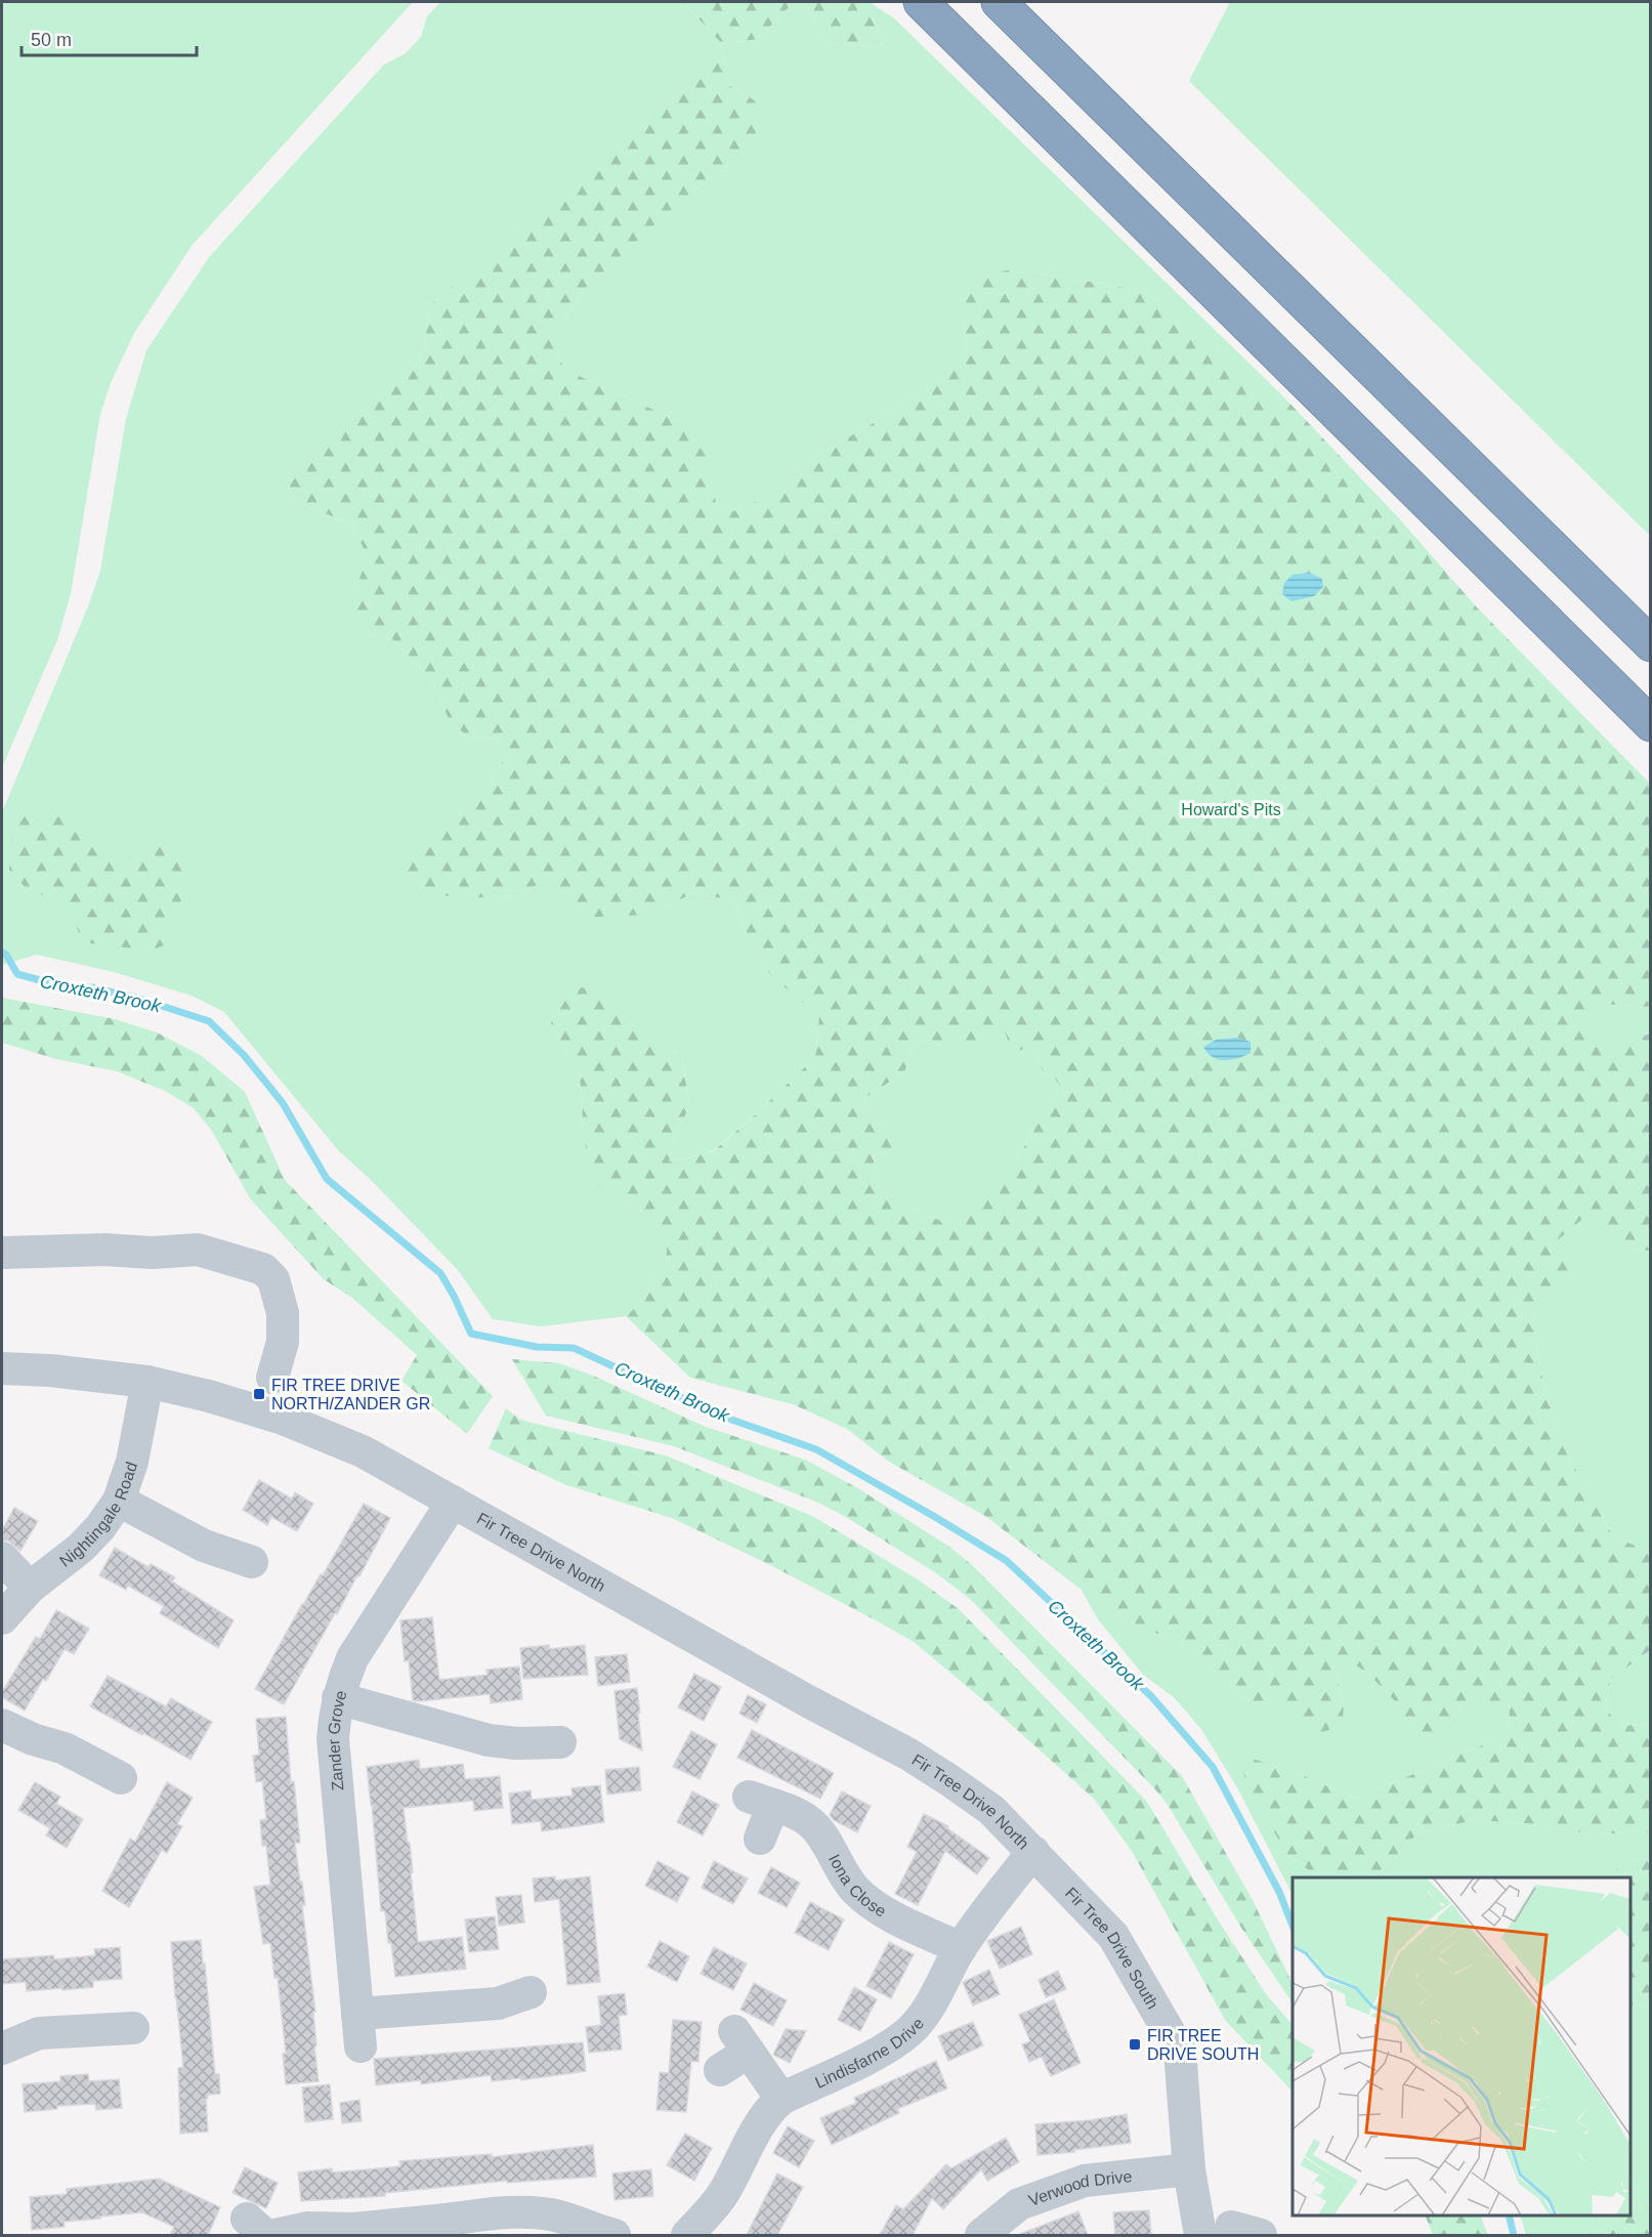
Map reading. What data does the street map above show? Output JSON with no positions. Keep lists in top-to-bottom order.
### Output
{
  "streets": {
    "street": [
      "Nightingale Road",
      "Fir Tree Drive North",
      "Zander Grove",
      "Iona Close",
      "Fir Tree Drive South",
      "Lindisfarne Drive",
      "Verwood Drive"
    ]
  },
  "crossings": [
    ["Nightingale Road", "Fir Tree Drive North"],
    ["Fir Tree Drive North", "Zander Grove"],
    ["Fir Tree Drive North", "Fir Tree Drive South"],
    ["Fir Tree Drive North", "Lindisfarne Drive"],
    ["Iona Close", "Lindisfarne Drive"],
    ["Fir Tree Drive South", "Lindisfarne Drive"],
    ["Fir Tree Drive South", "Verwood Drive"]
  ],
  "water": ["Croxteth Brook"],
  "parks": ["Howard's Pits"],
  "places": {
    "transit": ["FIR TREE DRIVE NORTH/ZANDER GR", "FIR TREE DRIVE SOUTH"]
  },
  "scale_bar": "50 m"
}
